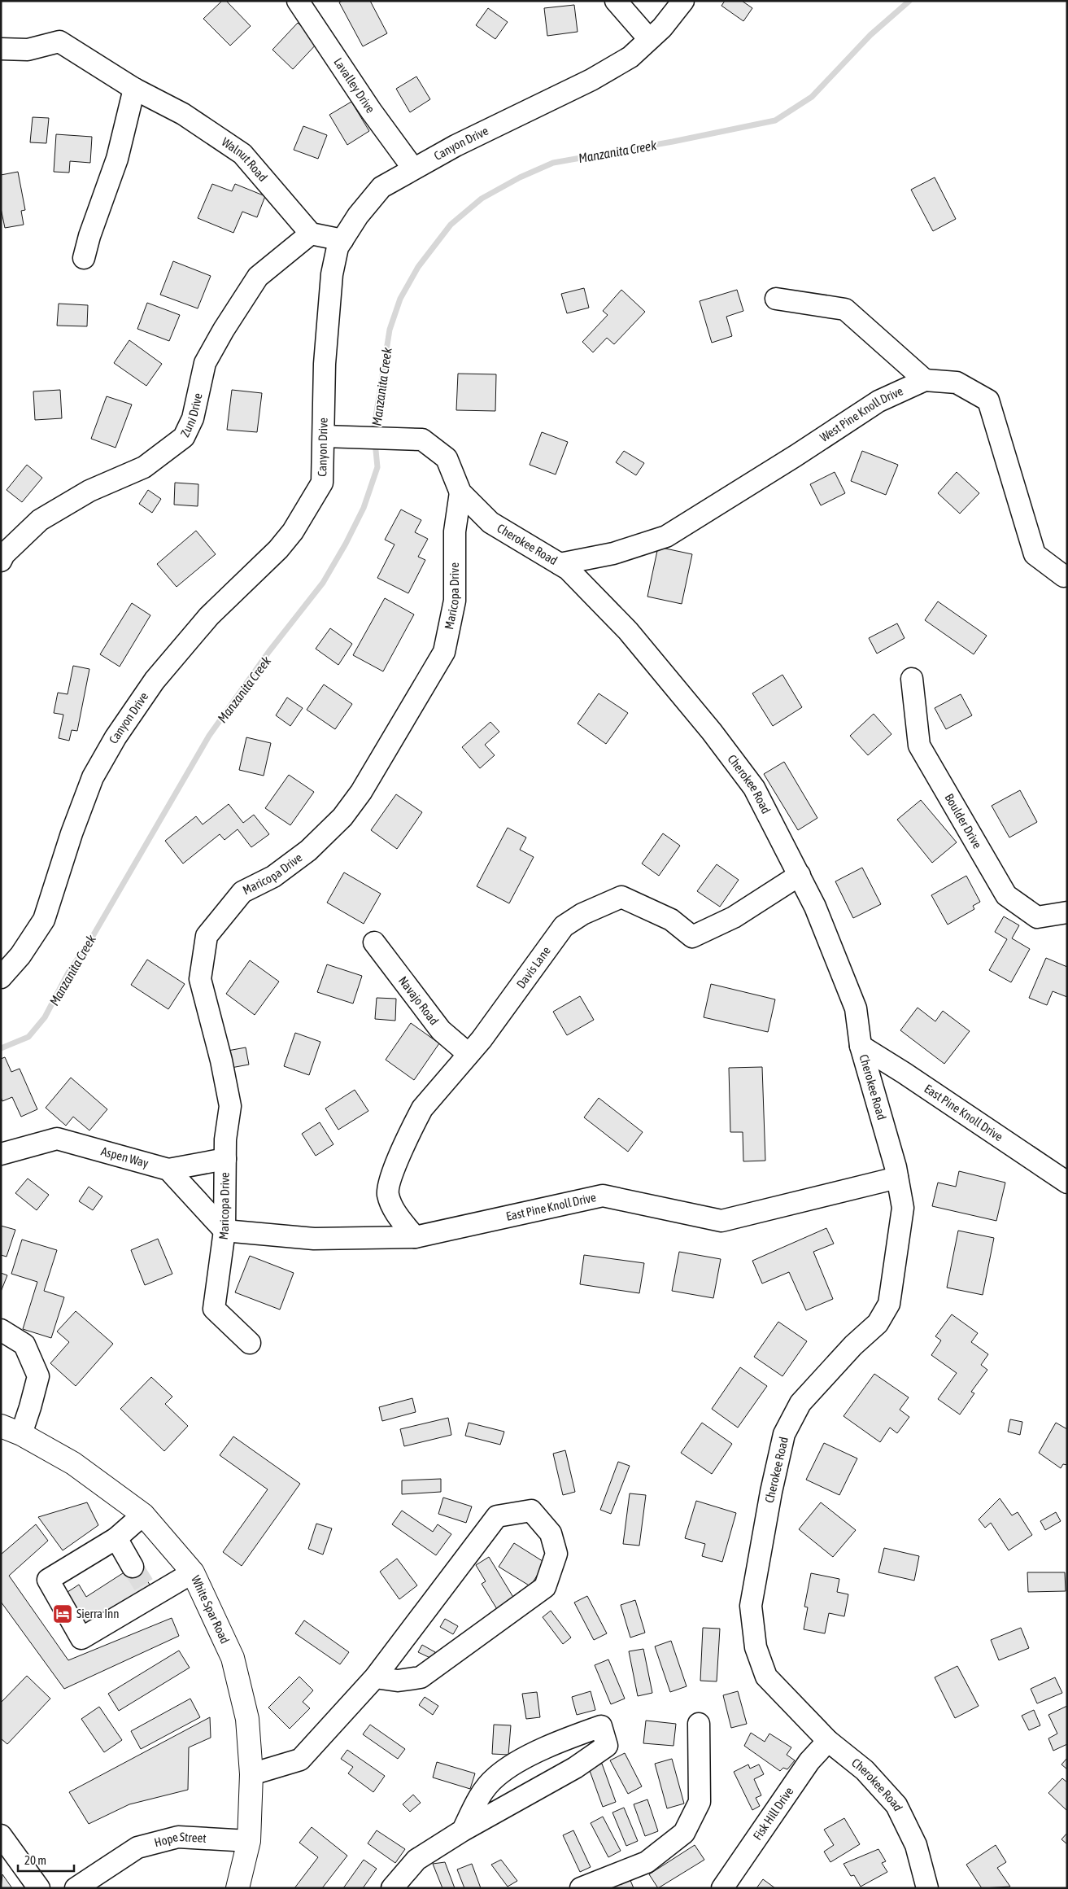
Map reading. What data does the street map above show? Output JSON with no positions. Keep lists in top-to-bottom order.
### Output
{
  "streets": {
    "main road": ["White Spar Road"],
    "street": [
      "Lavalley Drive",
      "Canyon Drive",
      "Walnut Road",
      "Zuni Drive",
      "West Pine Knoll Drive",
      "Cherokee Road",
      "Maricopa Drive",
      "Boulder Drive",
      "Davis Lane",
      "Navajo Road",
      "East Pine Knoll Drive",
      "Aspen Way",
      "Fisk Hill Drive",
      "Hope Street"
    ]
  },
  "crossings": [
    ["Lavalley Drive", "Canyon Drive"],
    ["Canyon Drive", "Cherokee Road"],
    ["Walnut Road", "Zuni Drive"],
    ["West Pine Knoll Drive", "Cherokee Road"],
    ["Cherokee Road", "Maricopa Drive"],
    ["Cherokee Road", "Davis Lane"],
    ["Cherokee Road", "East Pine Knoll Drive"],
    ["Cherokee Road", "Fisk Hill Drive"],
    ["Maricopa Drive", "East Pine Knoll Drive"],
    ["Davis Lane", "Navajo Road"],
    ["Davis Lane", "East Pine Knoll Drive"],
    ["White Spar Road", "Hope Street"]
  ],
  "water": ["Manzanita Creek"],
  "places": {
    "hotel": ["Sierra Inn"]
  },
  "scale_bar": "20 m"
}
